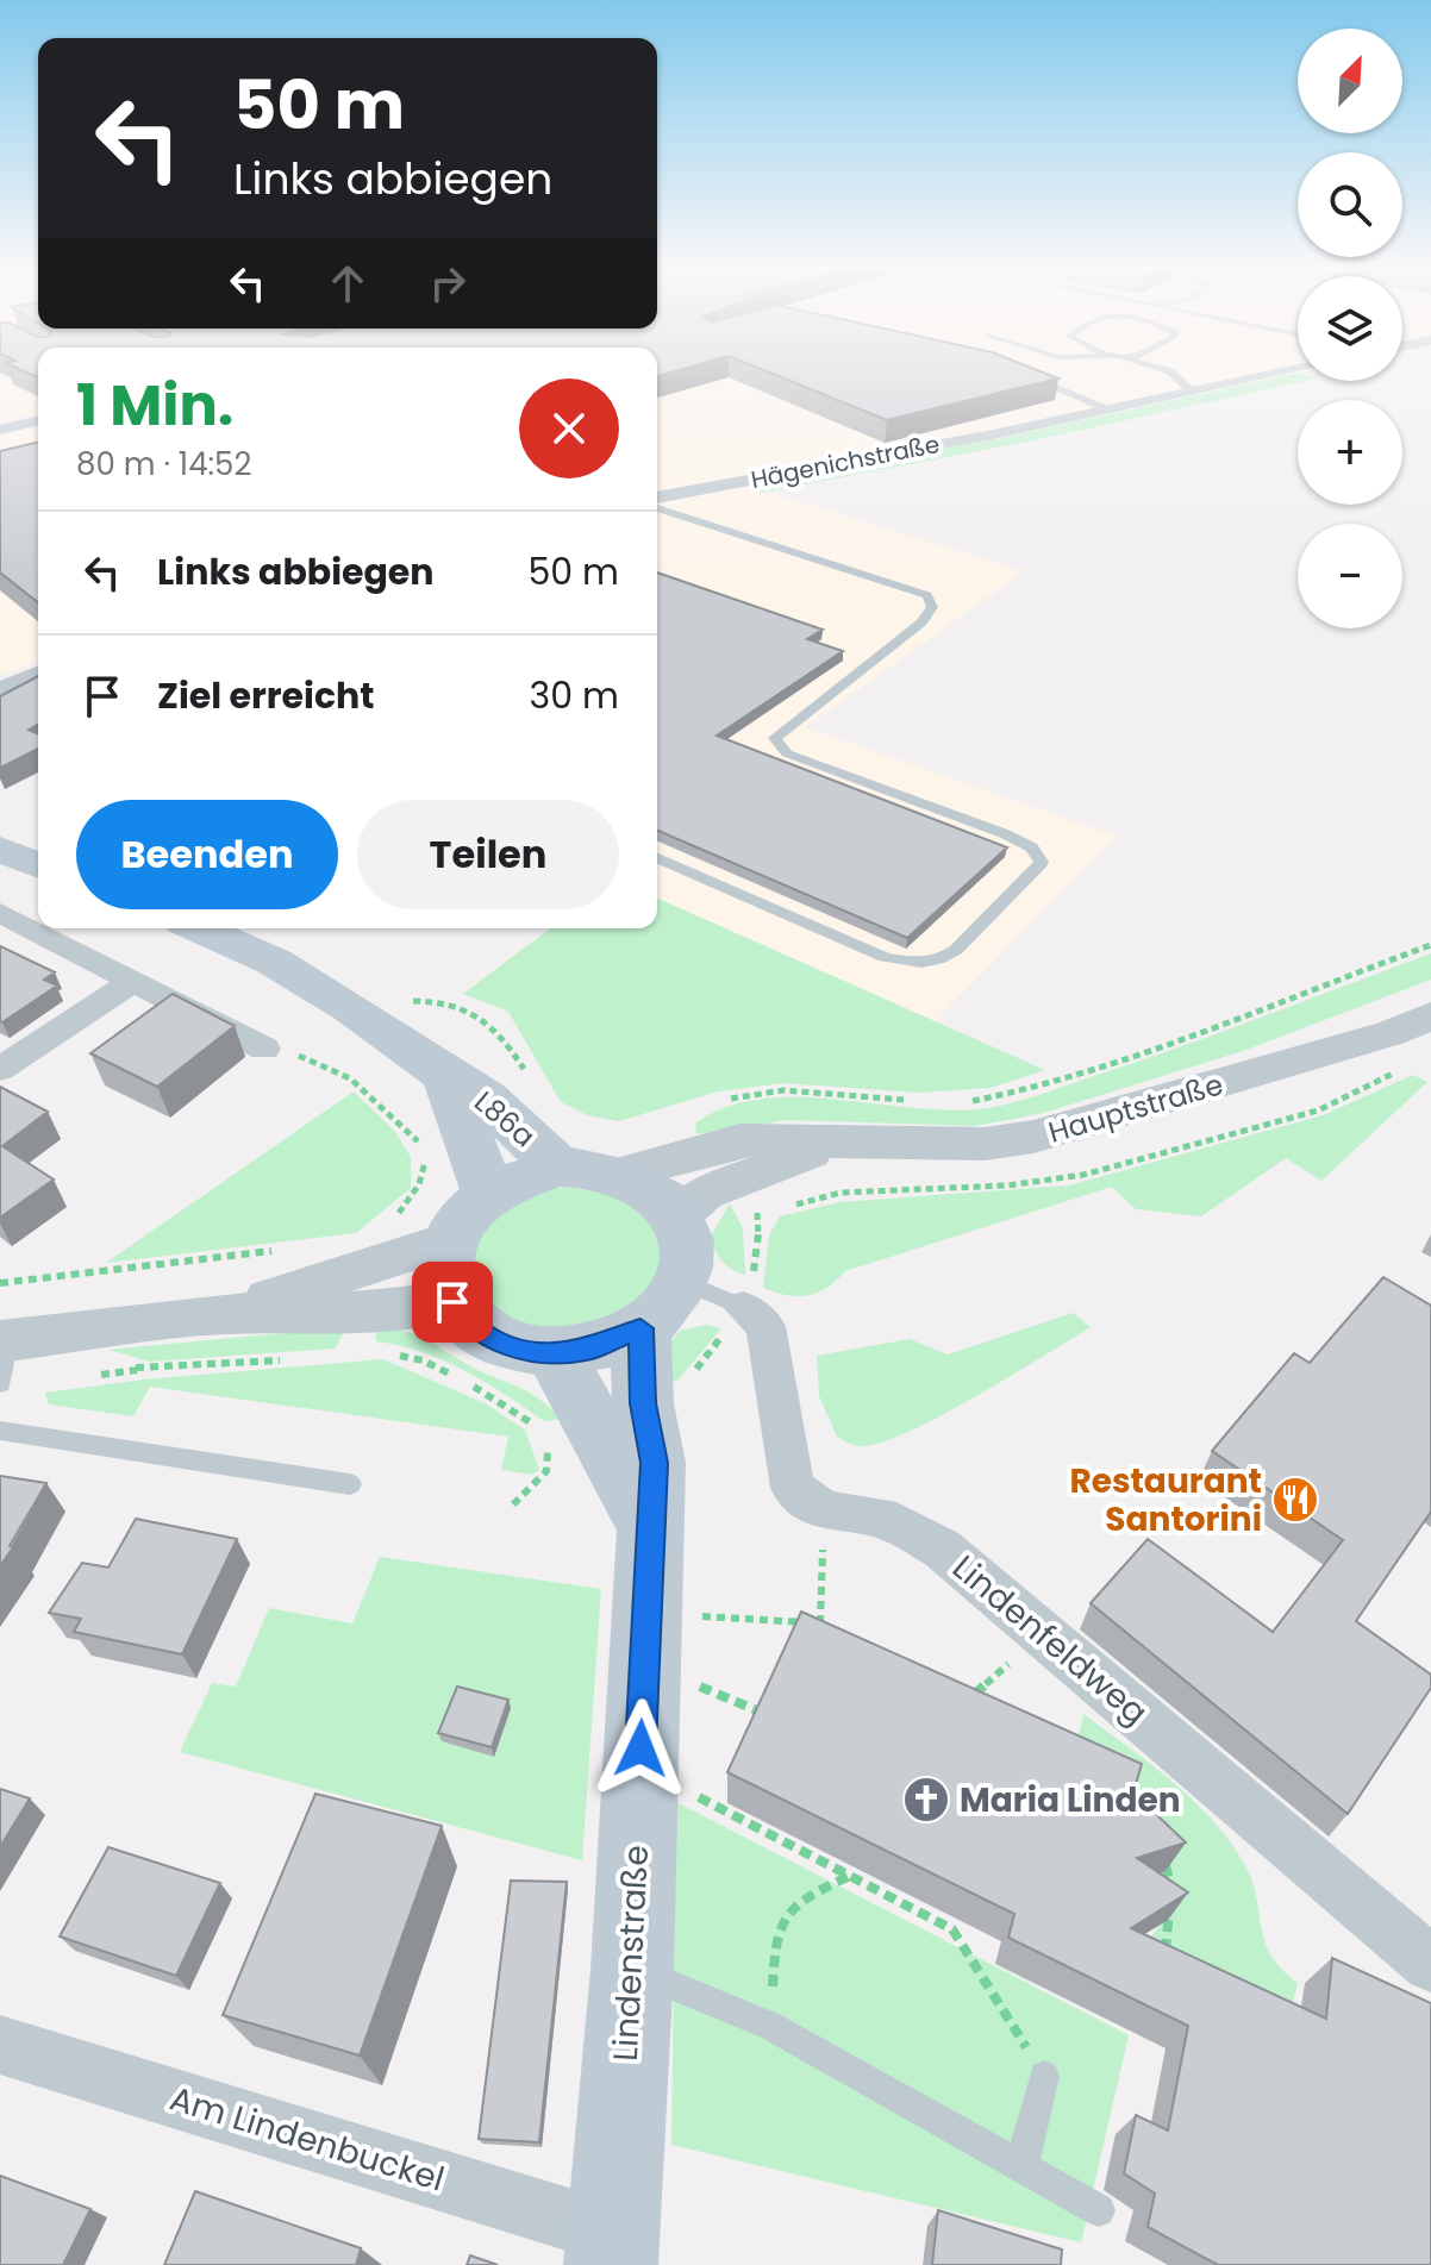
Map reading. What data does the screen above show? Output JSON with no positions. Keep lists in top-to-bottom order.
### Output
{
  "streets": {
    "main road": ["L86a", "Lindenstraße"],
    "street": [
      "Hägenichstraße",
      "Hauptstraße",
      "Lindenfeldweg",
      "Am Lindenbuckel"
    ]
  },
  "crossings": [
    ["Hauptstraße", "L86a"],
    ["Hauptstraße", "Lindenstraße"],
    ["L86a", "Lindenstraße"],
    ["Lindenstraße", "Am Lindenbuckel"]
  ],
  "places": {
    "restaurant": ["Restaurant Santorini"],
    "church": ["Maria Linden"]
  },
  "north": "top right",
  "page": {
    "map_buttons": ["+", "−"],
    "turn": ["50 m", "Links abbiegen"],
    "heading": ["1 Min.", "80 m · 14:52"],
    "list": [
      {
        "name": "Links abbiegen",
        "value": "50 m"
      },
      {
        "name": "Ziel erreicht",
        "value": "30 m"
      }
    ],
    "buttons": ["Beenden", "Teilen"]
  }
}
